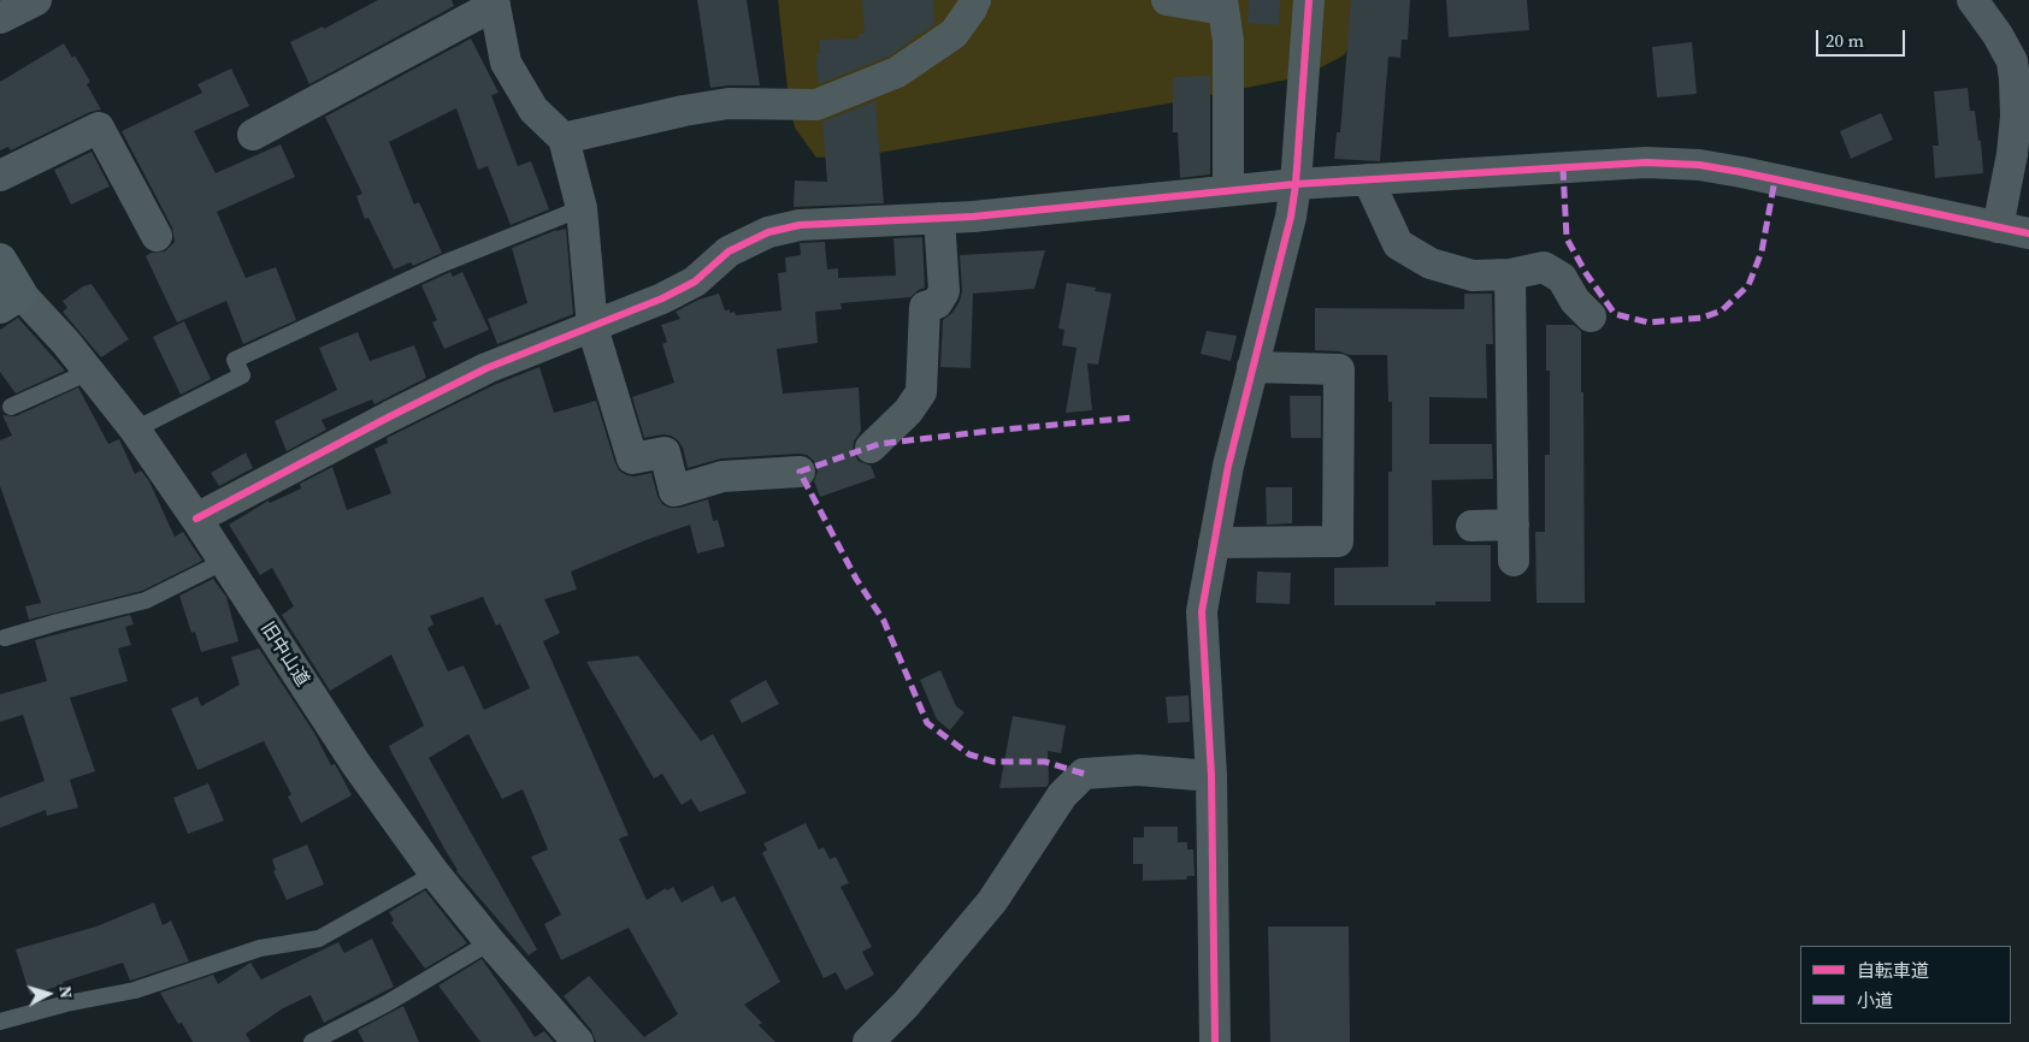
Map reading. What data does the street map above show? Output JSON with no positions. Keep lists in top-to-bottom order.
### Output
{
  "streets": {
    "main road": ["旧中山道"]
  },
  "legend": ["自転車道", "小道"],
  "scale_bar": "20 m",
  "north": "right"
}
